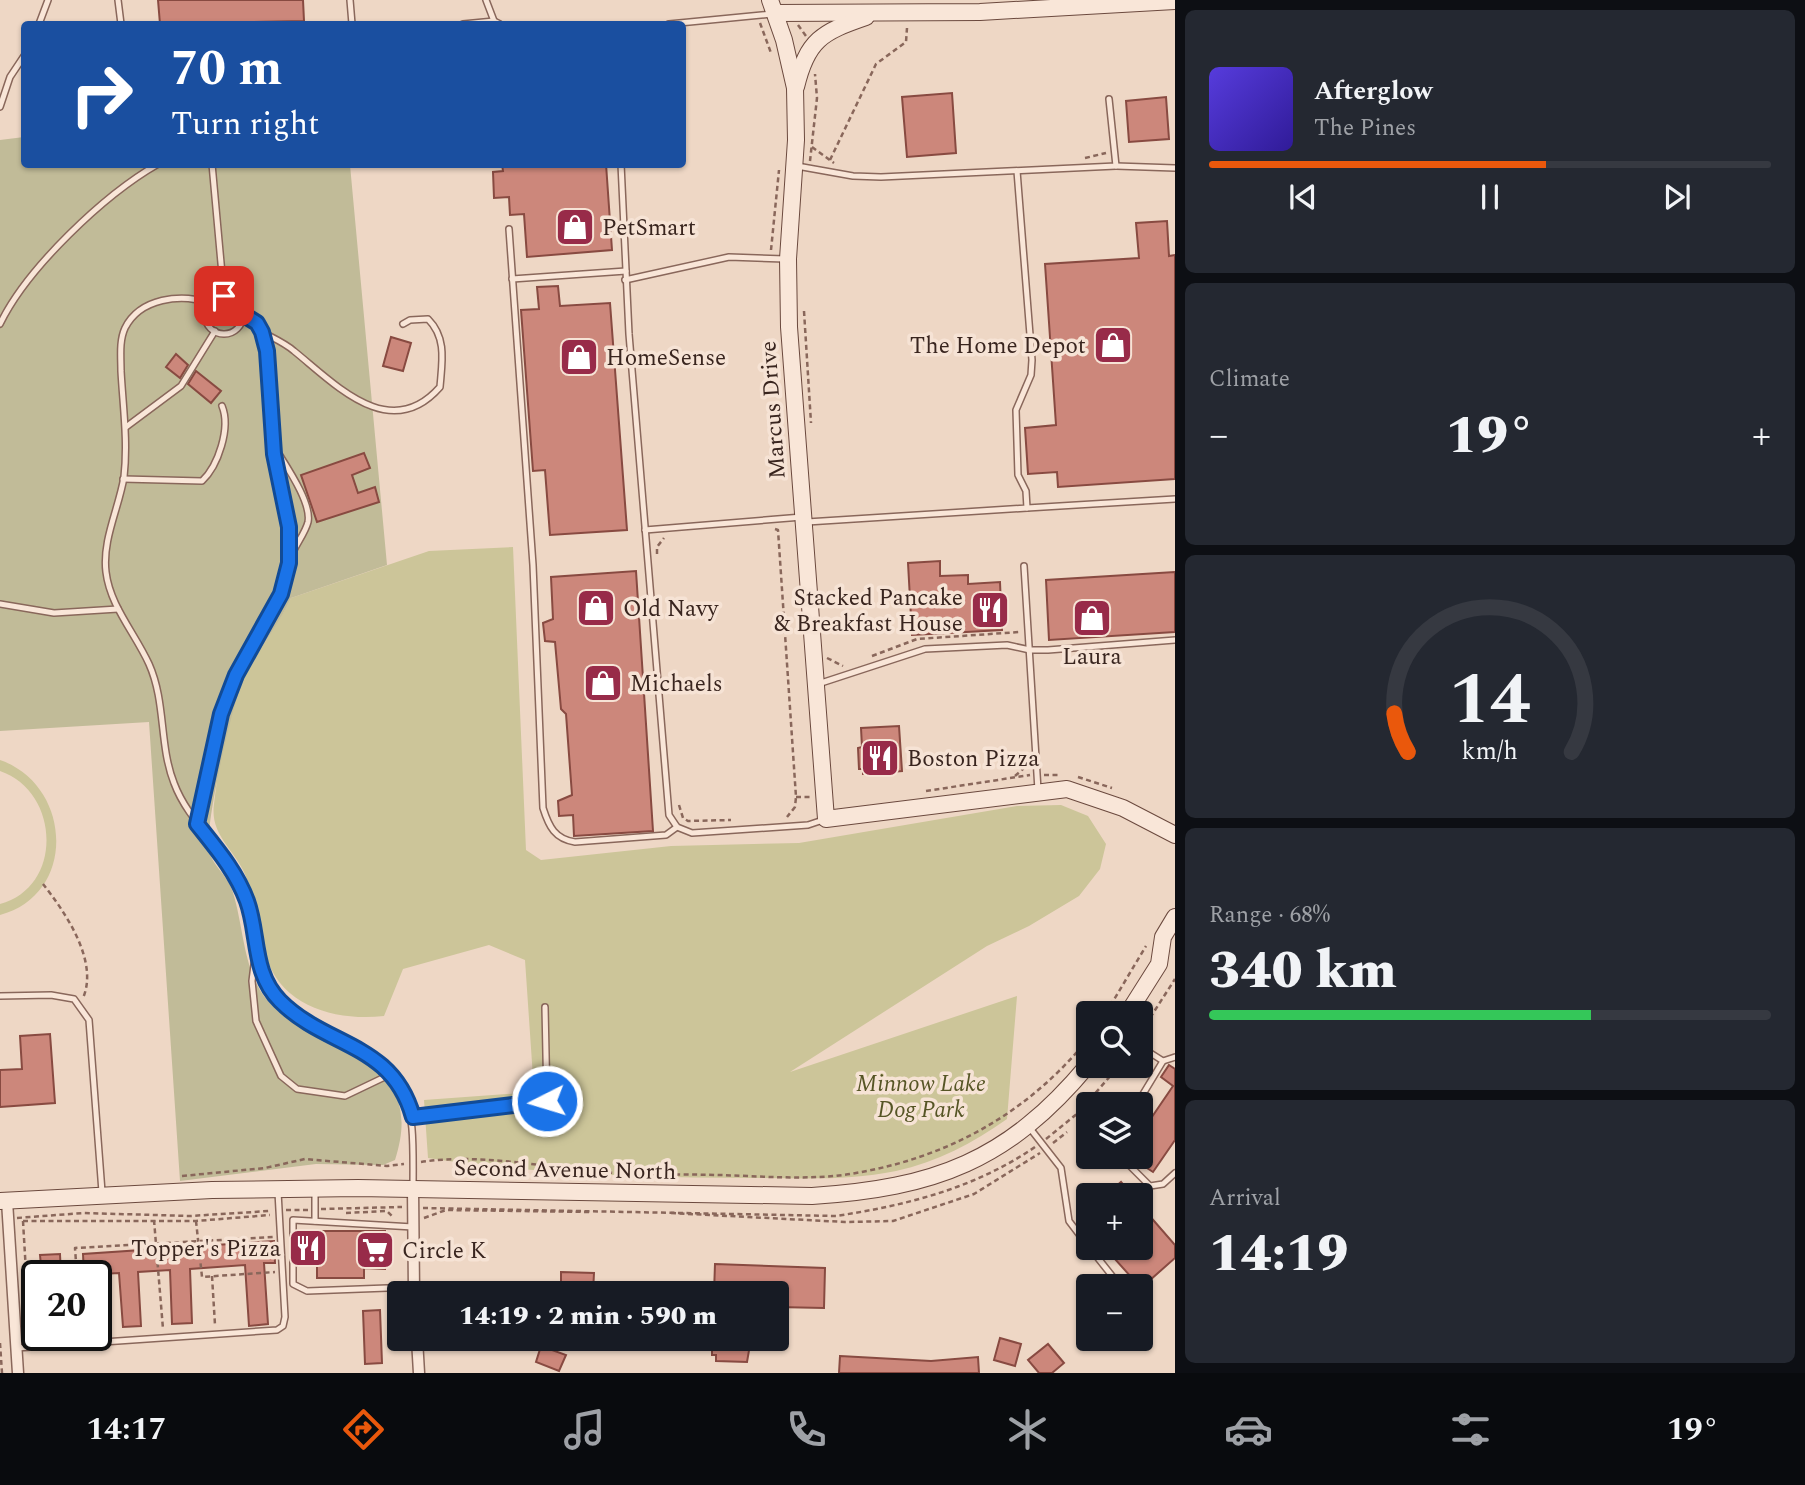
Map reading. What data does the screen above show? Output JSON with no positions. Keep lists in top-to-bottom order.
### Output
{
  "streets": {
    "street": ["Marcus Drive", "Second Avenue North"]
  },
  "parks": ["Minnow Lake Dog Park"],
  "places": {
    "shop": [
      "PetSmart",
      "The Home Depot",
      "HomeSense",
      "Old Navy",
      "Laura",
      "Michaels"
    ],
    "restaurant": ["Stacked Pancake & Breakfast House", "Boston Pizza", "Topper's Pizza"],
    "supermarket": ["Circle K"]
  },
  "page": {
    "turn": ["70 m", "Turn right"],
    "song": ["Afterglow", "The Pines"],
    "tile": [
      "Climate",
      ["Range · 68%", "340 km"],
      ["Arrival", "14:19"]
    ],
    "heat": ["−", "19°", "+"],
    "map_buttons": ["+", "−"],
    "limit": "20",
    "trip": "14:19 · 2 min · 590 m",
    "tabs": ["14:17", "19°"],
    "gauge": ["14", "km/h"]
  }
}
